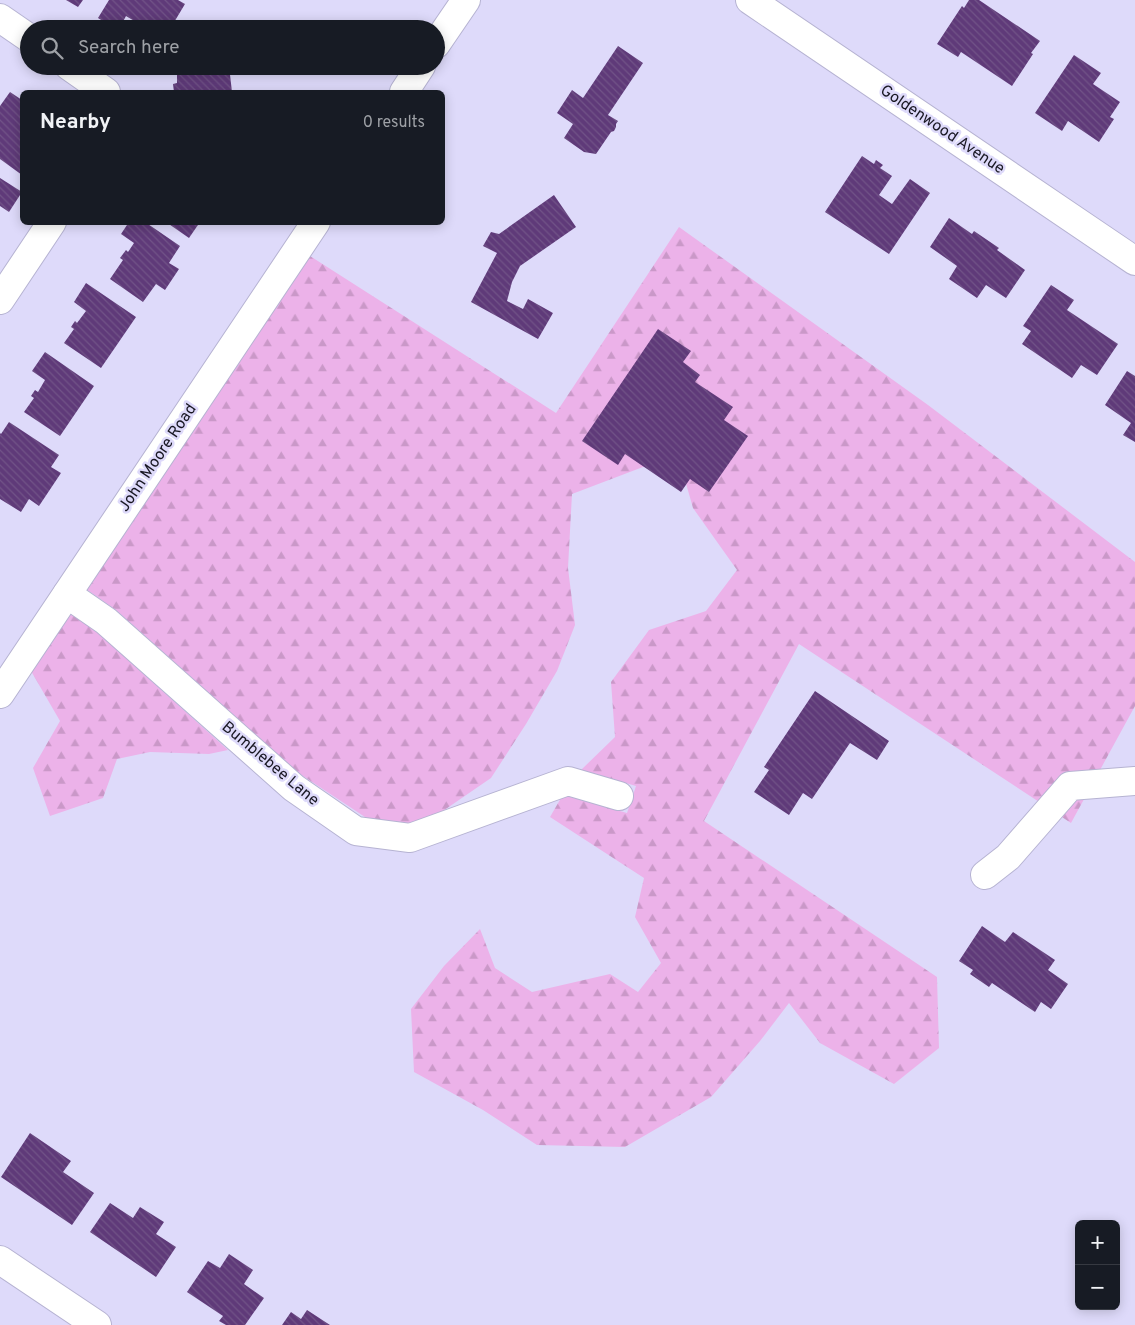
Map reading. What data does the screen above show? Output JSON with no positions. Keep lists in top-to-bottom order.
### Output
{
  "streets": {
    "street": ["Goldenwood Avenue", "John Moore Road", "Bumblebee Lane"]
  },
  "crossings": [
    ["John Moore Road", "Bumblebee Lane"]
  ],
  "page": {
    "search": "Search here",
    "heading": ["Nearby", "0 results"],
    "map_buttons": ["+", "−"]
  }
}
